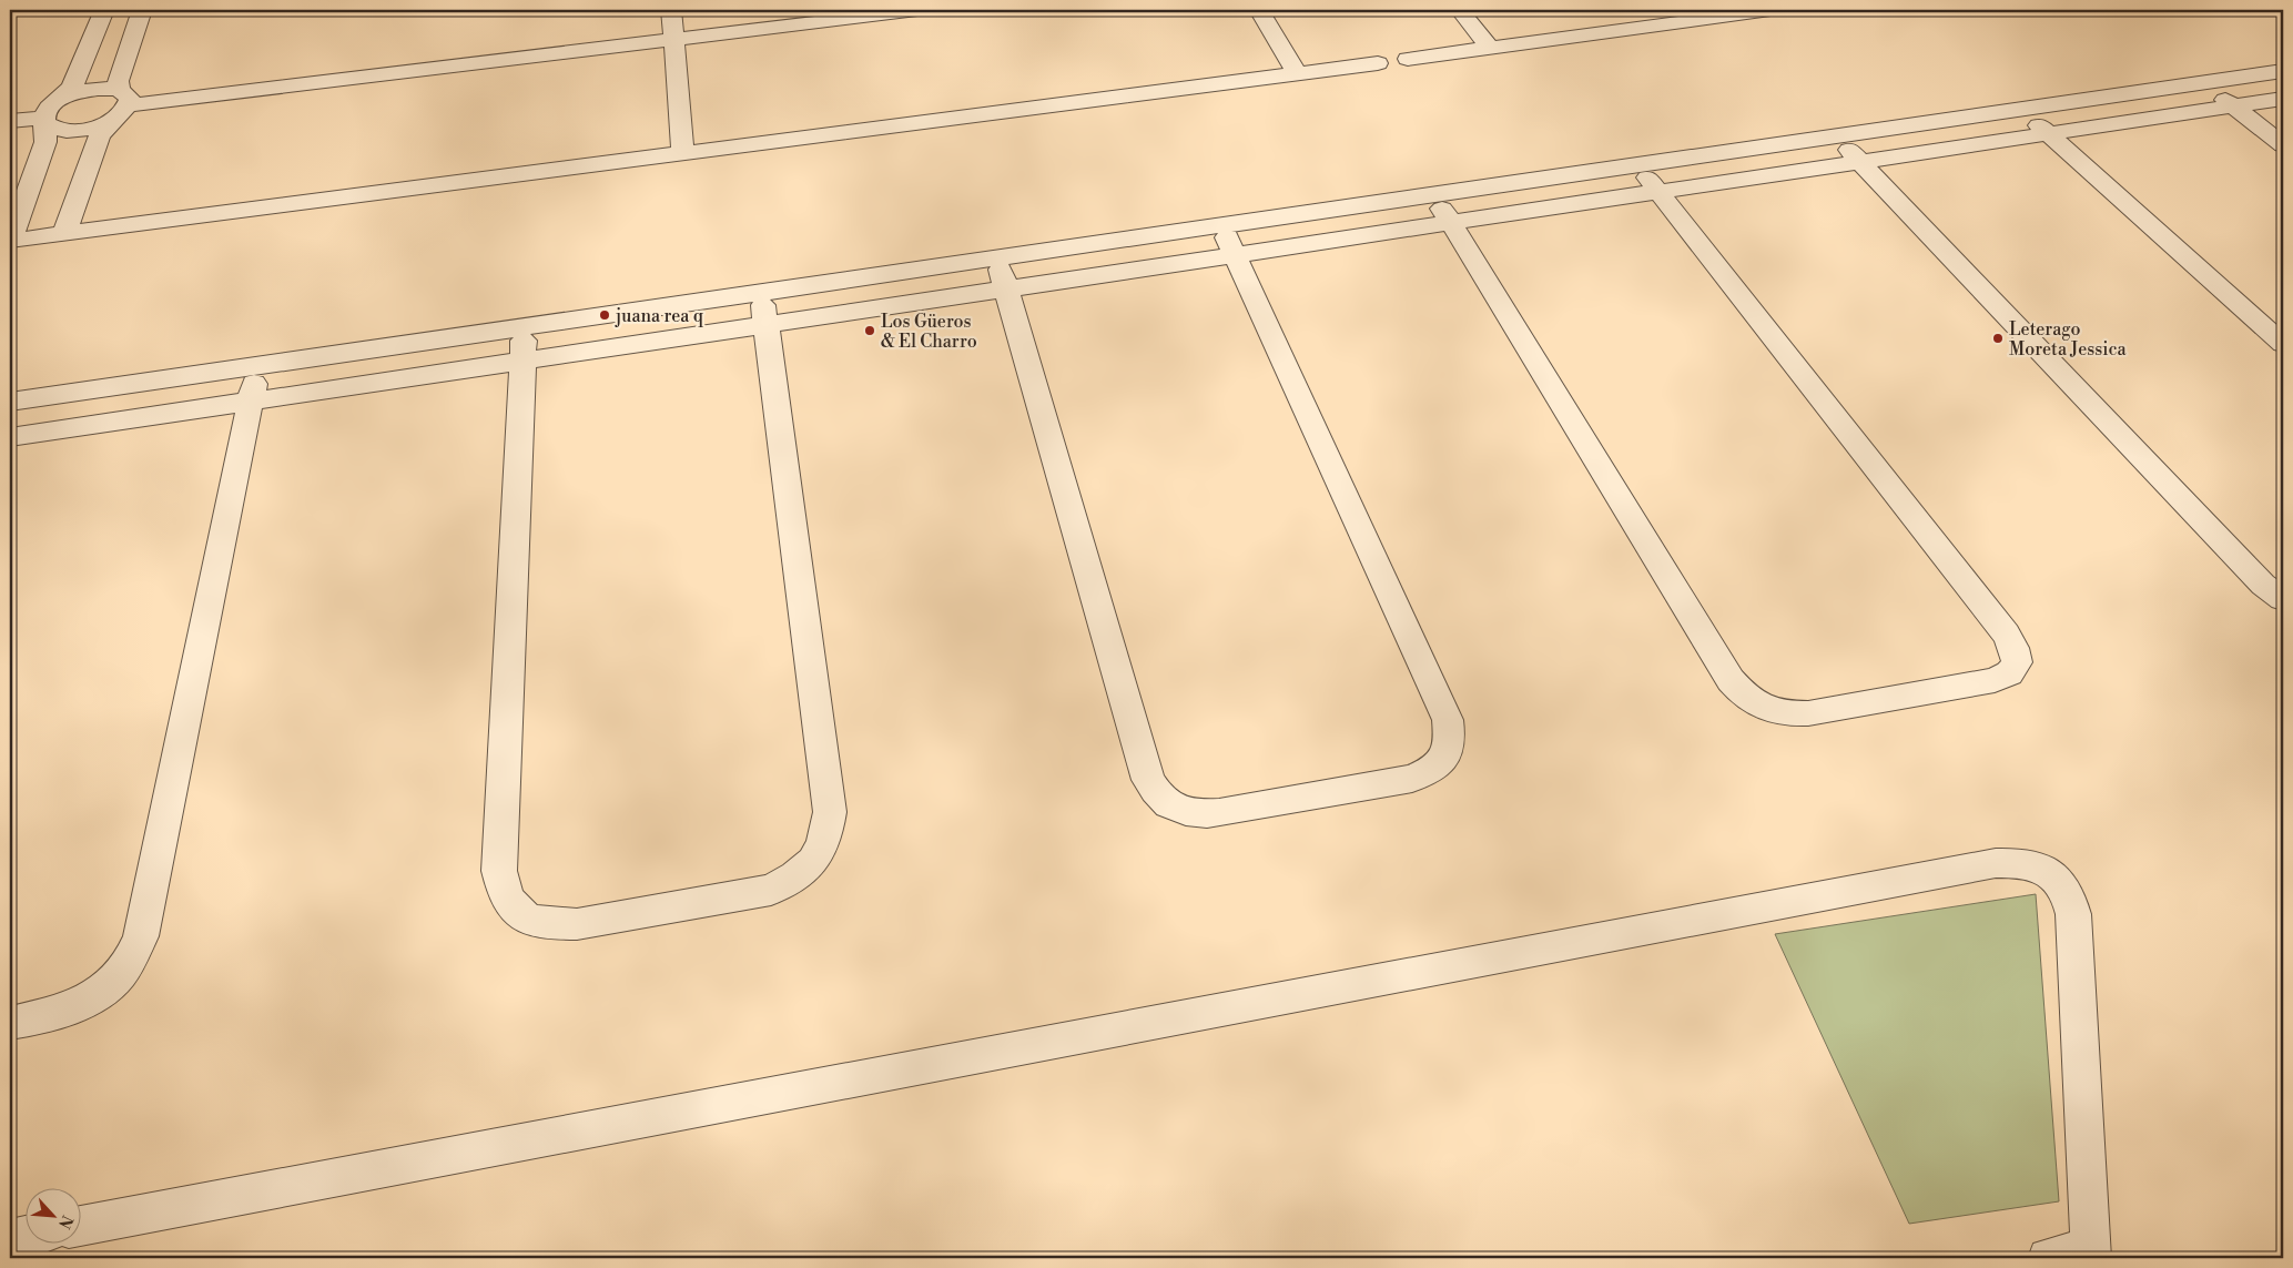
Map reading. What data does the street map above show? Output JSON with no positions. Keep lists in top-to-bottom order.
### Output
{
  "places": ["juana rea q", "Los Güeros & El Charro", "Leterago Moreta Jessica"],
  "north": "bottom right"
}
